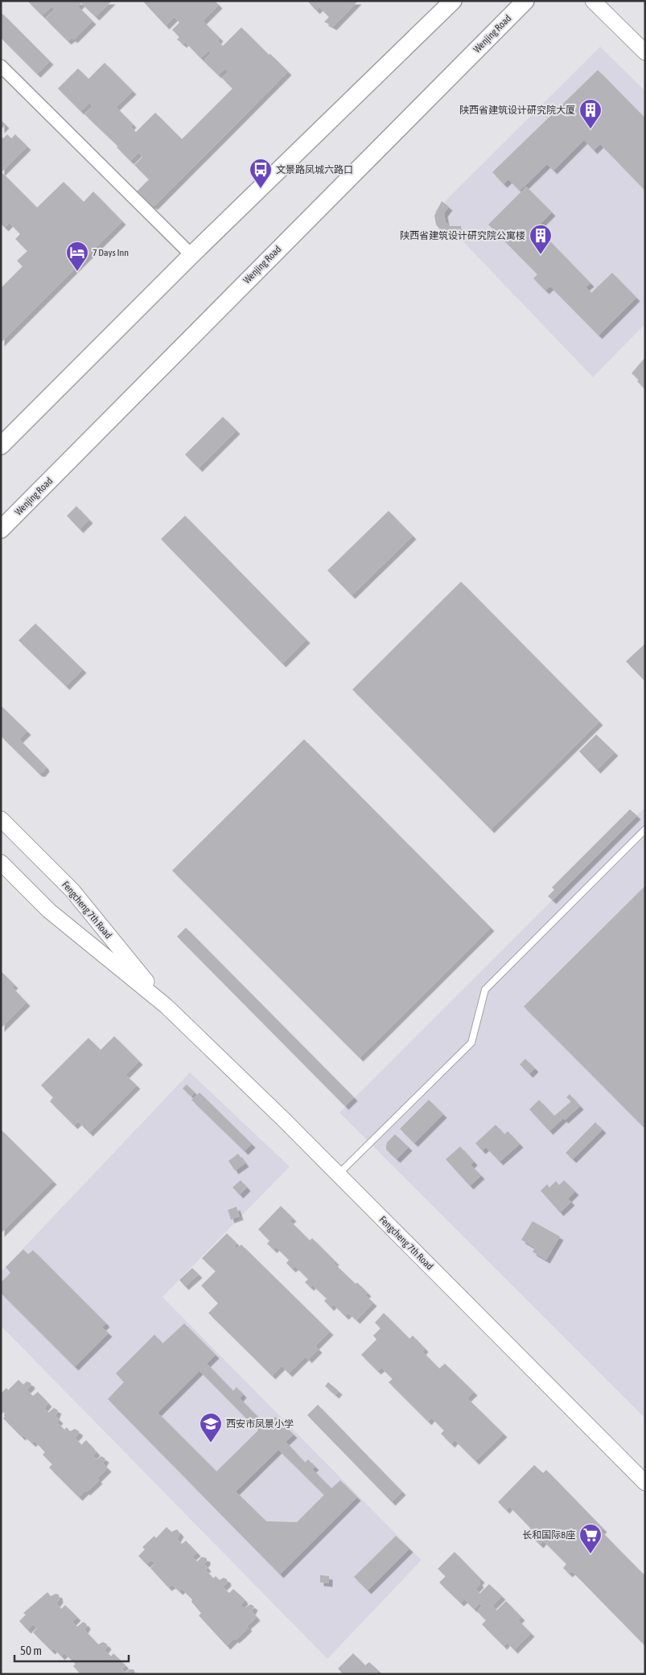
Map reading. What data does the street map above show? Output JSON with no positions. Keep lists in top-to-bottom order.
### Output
{
  "streets": {
    "main road": ["Wenjing Road"],
    "street": ["Fengcheng 7th Road"]
  },
  "places": {
    "building": ["陕西省建筑设计研究院大厦", "陕西省建筑设计研究院公寓楼"],
    "bus stop": ["文景路凤城六路口"],
    "hotel": ["7 Days Inn"],
    "school or university": ["西安市凤景小学"],
    "supermarket": ["长和国际B座"]
  },
  "scale_bar": "50 m"
}
